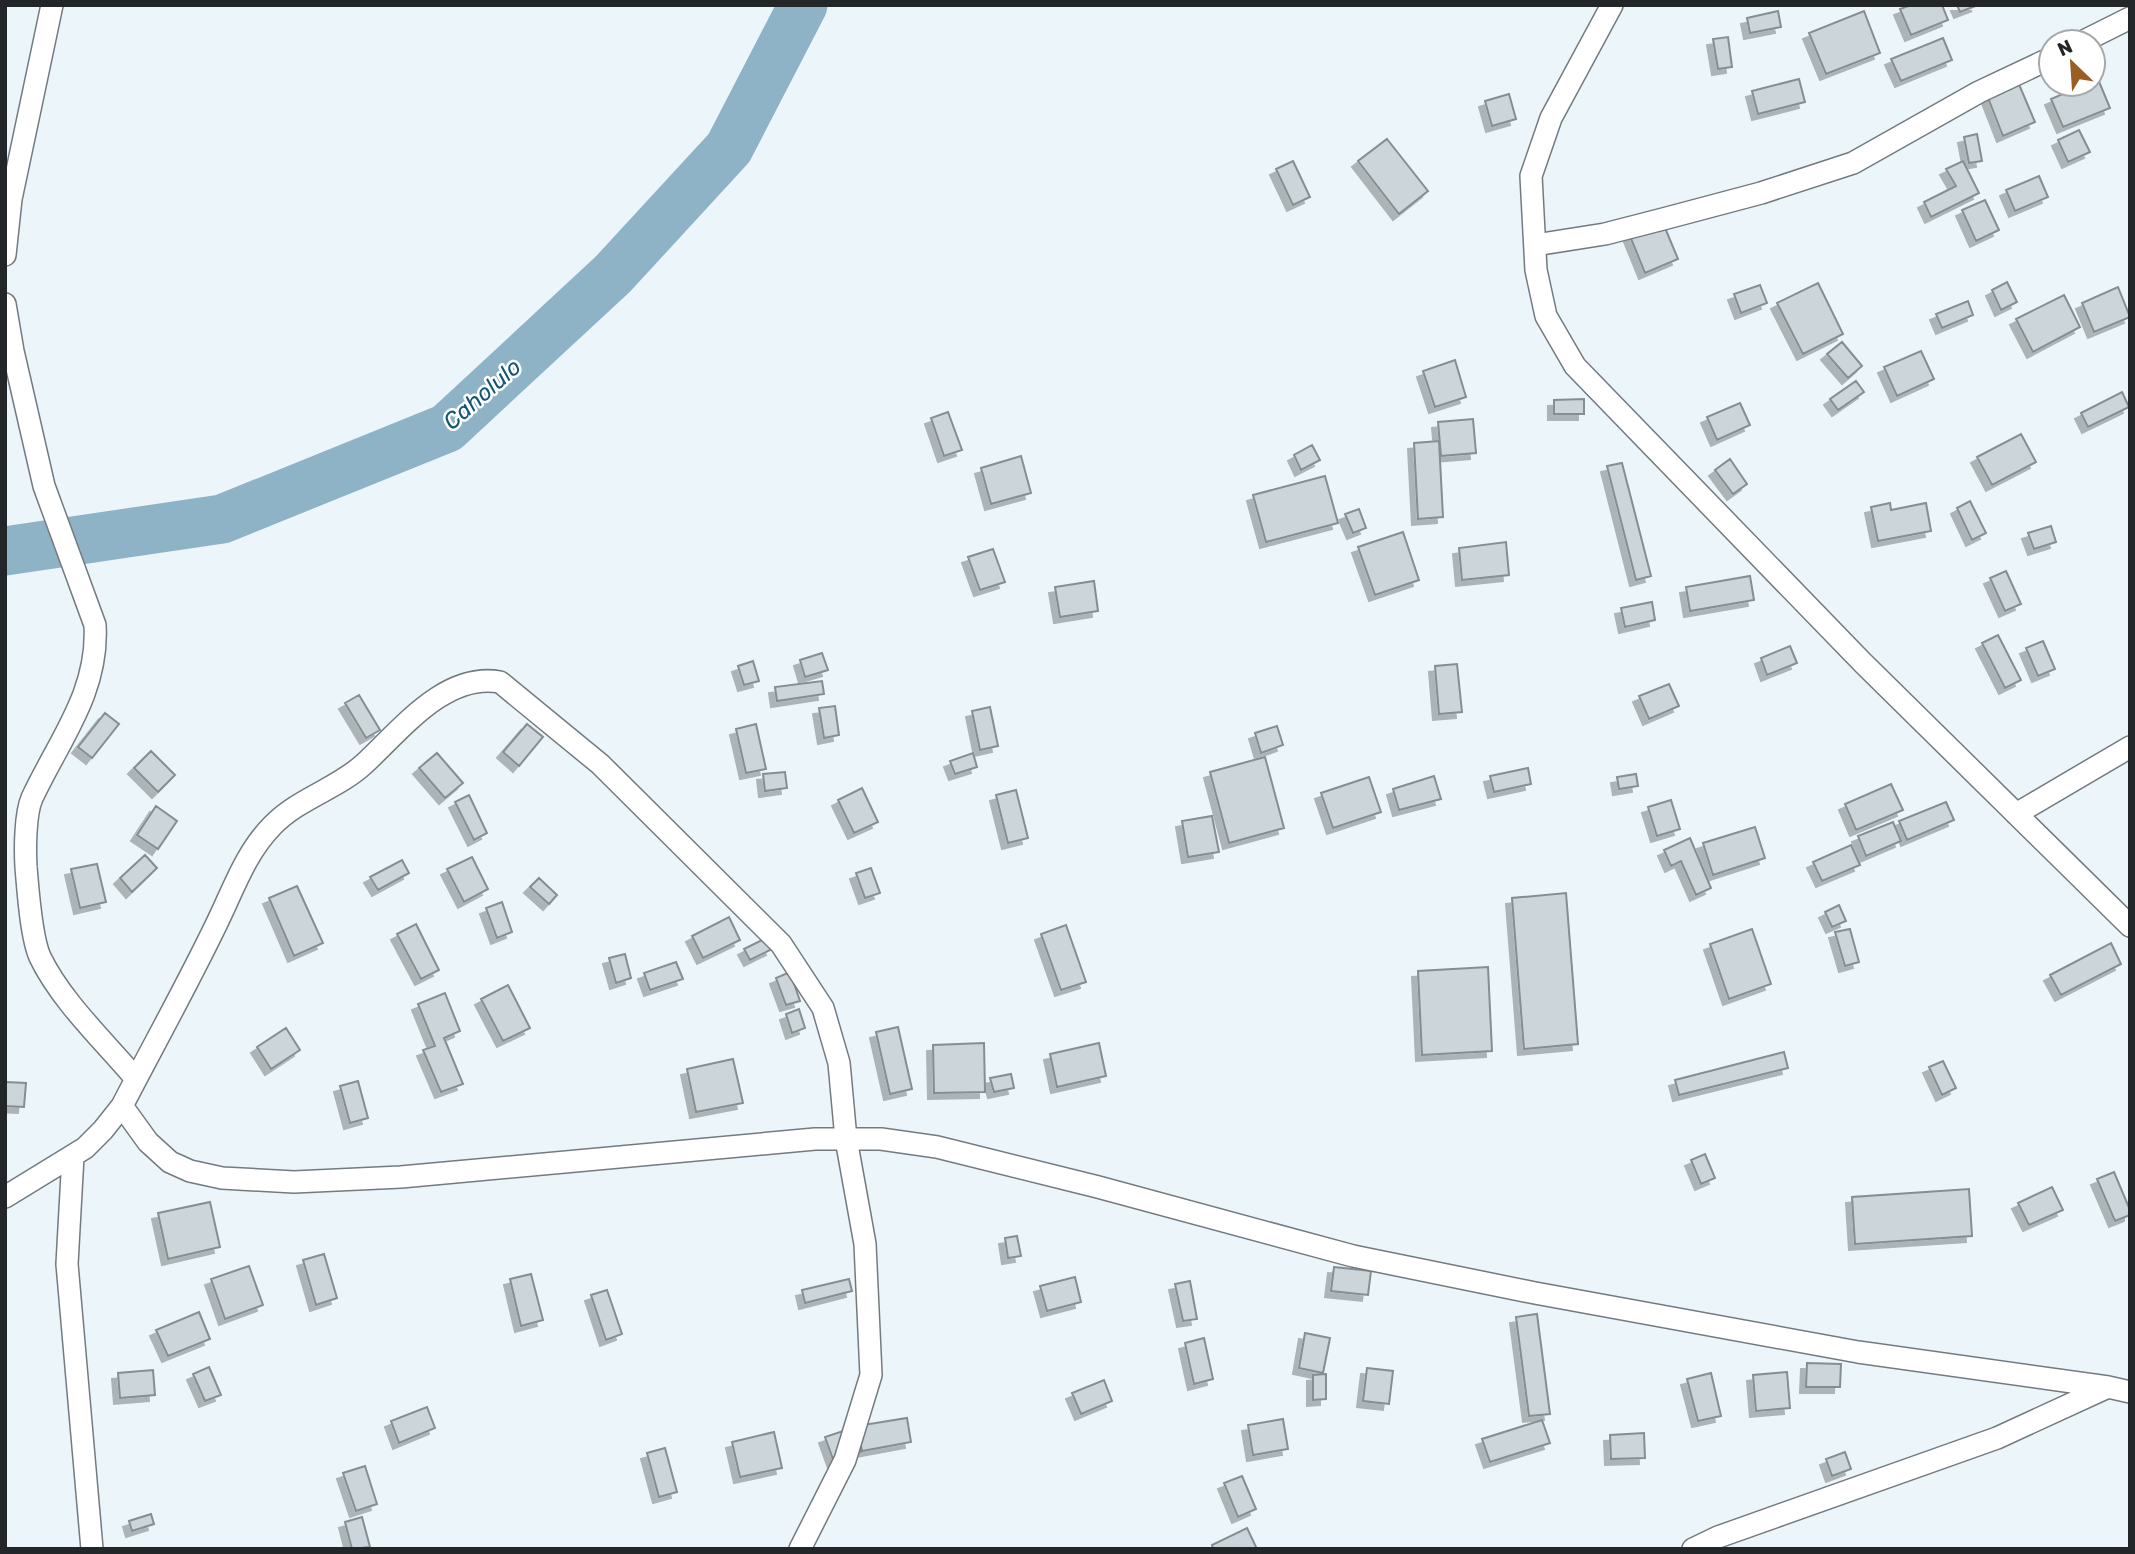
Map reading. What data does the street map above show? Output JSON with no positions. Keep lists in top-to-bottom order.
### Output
{
  "water": ["Caholulo"],
  "north": "top left"
}
